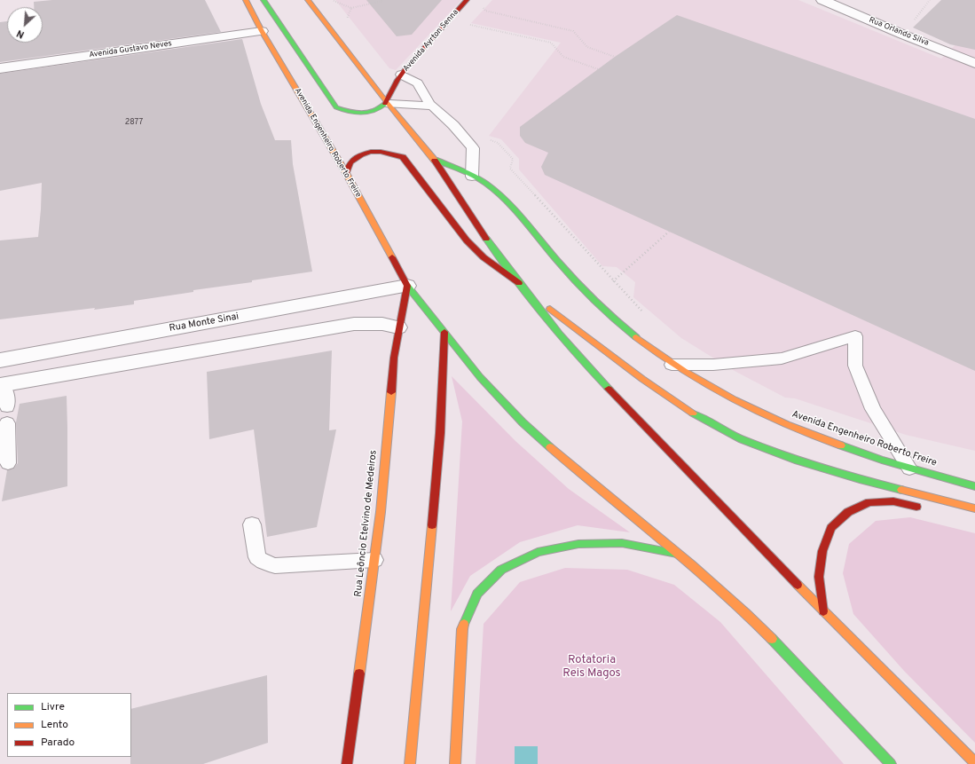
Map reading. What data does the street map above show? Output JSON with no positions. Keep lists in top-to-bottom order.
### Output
{
  "streets": {
    "main road": ["Avenida Ayrton Senna", "Avenida Engenheiro Roberto Freire", "Rua Leôncio Etelvino de Medeiros"],
    "street": ["Rua Orlando Silva", "Avenida Gustavo Neves", "Rua Monte Sinai"]
  },
  "crossings": [
    ["Avenida Ayrton Senna", "Avenida Engenheiro Roberto Freire"],
    ["Avenida Gustavo Neves", "Avenida Engenheiro Roberto Freire"],
    ["Avenida Engenheiro Roberto Freire", "Rua Monte Sinai"],
    ["Avenida Engenheiro Roberto Freire", "Rua Leôncio Etelvino de Medeiros"],
    ["Rua Monte Sinai", "Rua Leôncio Etelvino de Medeiros"]
  ],
  "parks": ["Rotatoria Reis Magos"],
  "house_numbers": ["2877"],
  "legend": ["Livre", "Lento", "Parado"],
  "north": "bottom left"
}
